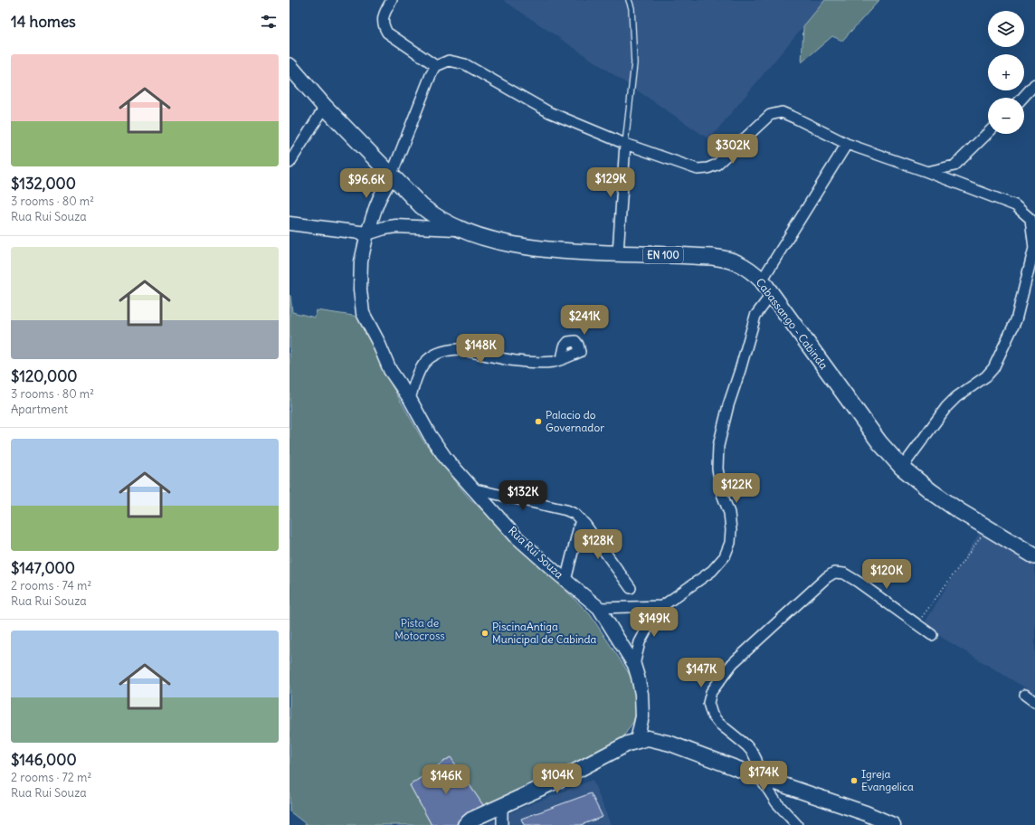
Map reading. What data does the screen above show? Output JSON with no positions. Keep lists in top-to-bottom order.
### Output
{
  "streets": {
    "main road": ["EN 100", "Cabassango - Cabinda"],
    "street": ["Rua Rui Souza"]
  },
  "crossings": [
    ["Cabassango - Cabinda", "Rua Rui Souza"]
  ],
  "parks": ["Pista de Motocross"],
  "places": ["Palacio do Governador", "PiscinaAntiga Municipal de Cabinda", "Igreja Evangelica"],
  "page": {
    "heading": "14 homes",
    "map_buttons": ["+", "−"],
    "list": [
      {
        "name": "$132,000",
        "note": "3 rooms · 80 m² · Rua Rui Souza"
      },
      {
        "name": "$120,000",
        "note": "3 rooms · 80 m² · Apartment"
      },
      {
        "name": "$147,000",
        "note": "2 rooms · 74 m² · Rua Rui Souza"
      },
      {
        "name": "$146,000",
        "note": "2 rooms · 72 m² · Rua Rui Souza"
      }
    ],
    "price": [
      "$302K",
      "$129K",
      "$96.6K",
      "$241K",
      "$148K",
      "$122K",
      "$132K",
      "$128K",
      "$120K",
      "$149K",
      "$147K",
      "$174K",
      "$104K",
      "$146K"
    ]
  }
}
